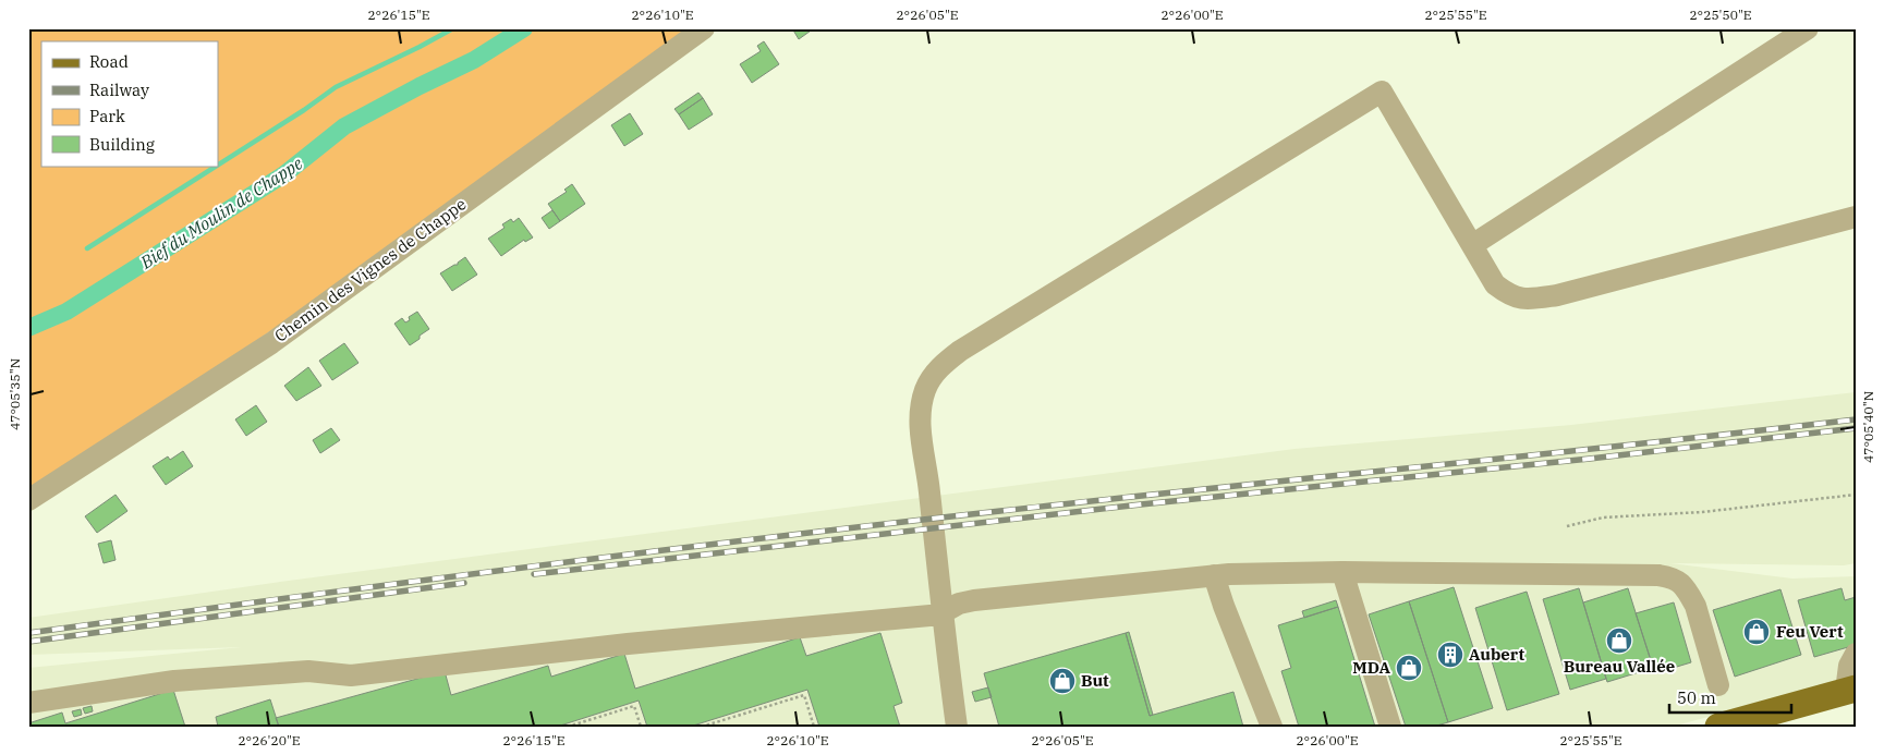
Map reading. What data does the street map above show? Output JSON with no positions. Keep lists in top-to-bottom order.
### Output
{
  "streets": {
    "street": ["Chemin des Vignes de Chappe"]
  },
  "water": ["Bief du Moulin de Chappe"],
  "places": {
    "shop": [
      "Feu Vert",
      "Bureau Vallée",
      "MDA",
      "But"
    ],
    "building": ["Aubert"]
  },
  "legend": [
    "Road",
    "Railway",
    "Park",
    "Building"
  ],
  "scale_bar": "50 m",
  "coordinates": [
    "2°26'15\"E",
    "2°26'10\"E",
    "2°26'05\"E",
    "2°26'00\"E",
    "2°25'55\"E",
    "2°25'50\"E",
    "47°05'35\"N",
    "47°05'40\"N",
    "2°26'20\"E"
  ]
}
